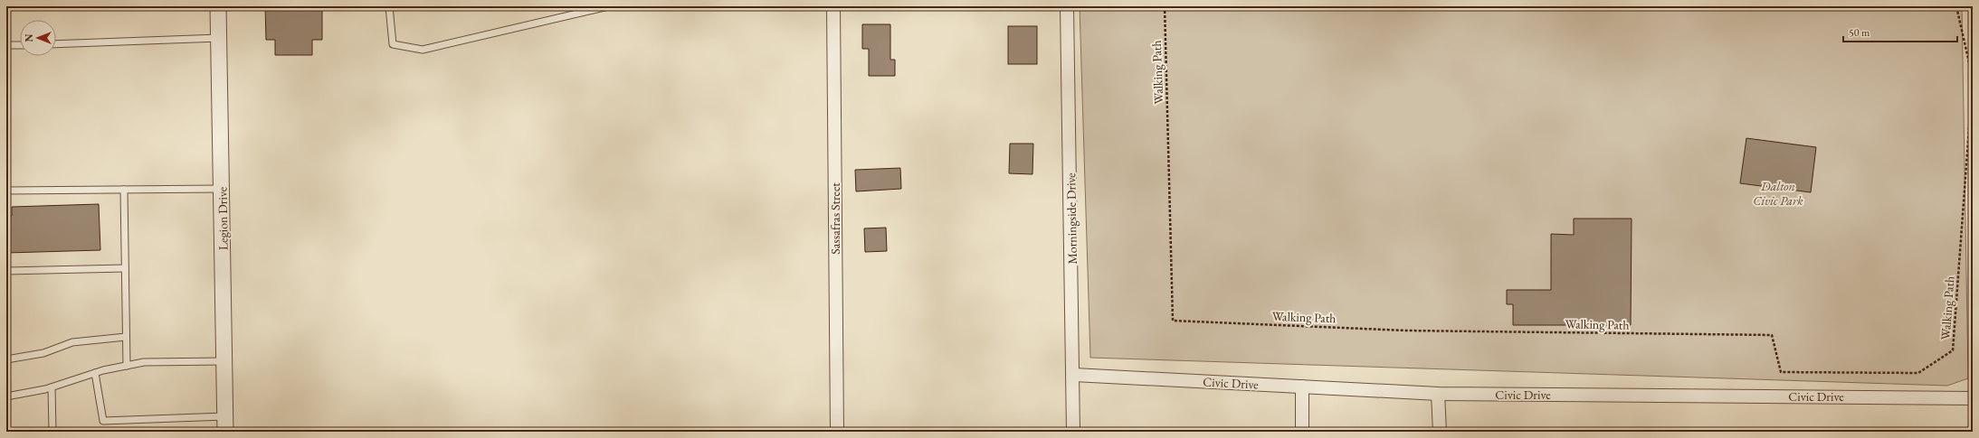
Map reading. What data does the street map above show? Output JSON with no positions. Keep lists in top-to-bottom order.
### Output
{
  "streets": {
    "street": [
      "Legion Drive",
      "Sassafras Street",
      "Morningside Drive",
      "Civic Drive"
    ],
    "path": ["Walking Path"]
  },
  "crossings": [
    ["Morningside Drive", "Civic Drive"]
  ],
  "parks": ["Dalton Civic Park"],
  "scale_bar": "50 m",
  "north": "left"
}
